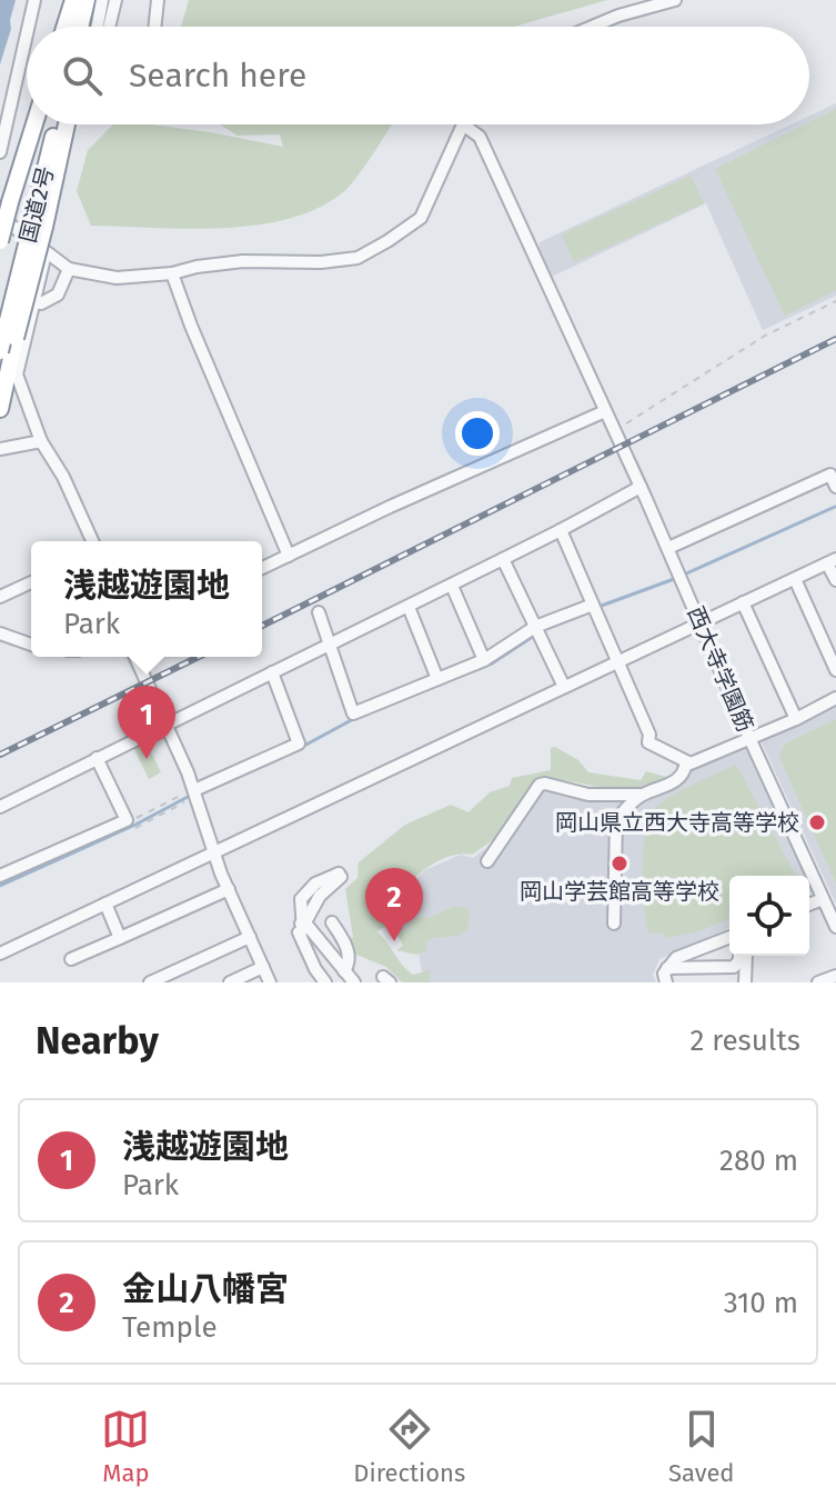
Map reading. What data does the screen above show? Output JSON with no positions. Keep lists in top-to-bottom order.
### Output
{
  "streets": {
    "highway": ["国道2号"],
    "street": ["西大寺学園筋"]
  },
  "places": ["岡山県立西大寺高等学校", "岡山学芸館高等学校"],
  "page": {
    "search": "Search here",
    "popup": ["浅越遊園地", "Park"],
    "pins": ["1", "2"],
    "heading": ["Nearby", "2 results"],
    "list": [
      {
        "mark": "1",
        "name": "浅越遊園地",
        "note": "Park",
        "value": "280 m"
      },
      {
        "mark": "2",
        "name": "金山八幡宮",
        "note": "Temple",
        "value": "310 m"
      }
    ],
    "nav": ["Map", "Directions", "Saved"]
  }
}
